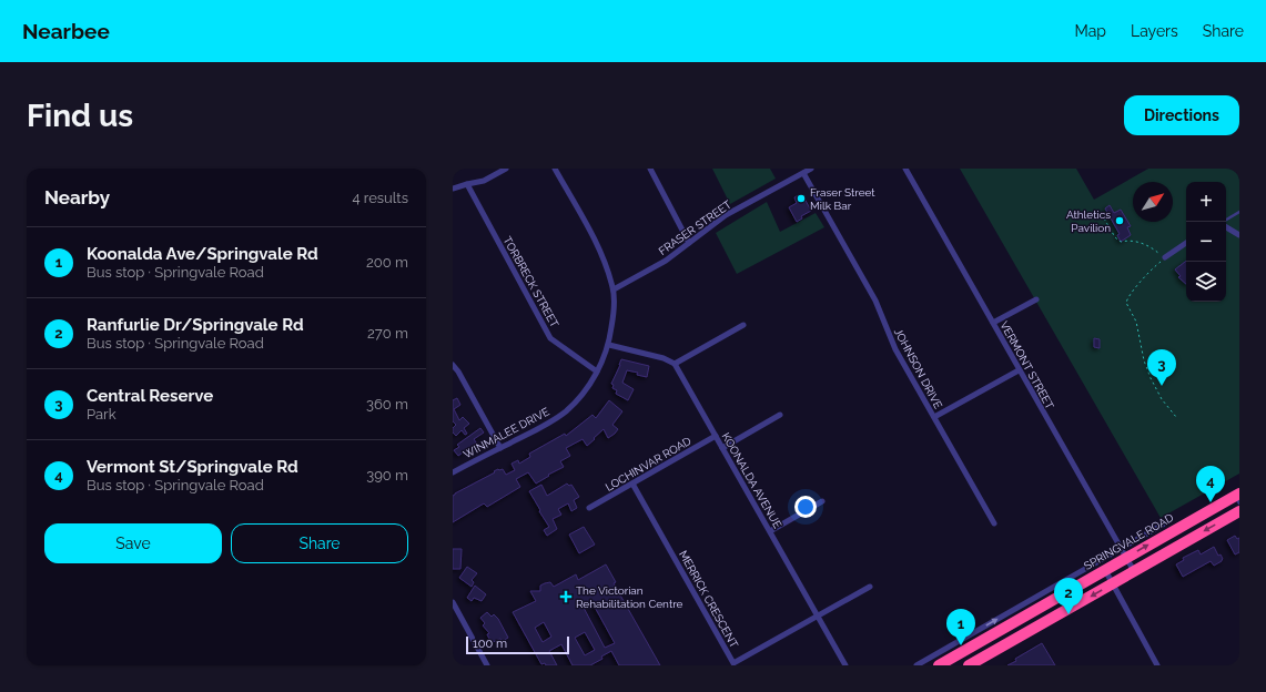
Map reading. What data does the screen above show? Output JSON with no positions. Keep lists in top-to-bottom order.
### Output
{
  "streets": {
    "highway": ["SPRINGVALE ROAD"],
    "street": [
      "FRASER STREET",
      "TORBRECK STREET",
      "VERMONT STREET",
      "JOHNSON DRIVE",
      "WINMALEE DRIVE",
      "LOCHINVAR ROAD",
      "KOONALDA AVENUE",
      "MERRICK CRESCENT"
    ]
  },
  "crossings": [
    ["FRASER STREET", "JOHNSON DRIVE"],
    ["FRASER STREET", "WINMALEE DRIVE"],
    ["TORBRECK STREET", "WINMALEE DRIVE"],
    ["VERMONT STREET", "SPRINGVALE ROAD"],
    ["LOCHINVAR ROAD", "KOONALDA AVENUE"],
    ["LOCHINVAR ROAD", "MERRICK CRESCENT"],
    ["KOONALDA AVENUE", "MERRICK CRESCENT"]
  ],
  "places": {
    "other": ["Fraser Street Milk Bar", "Athletics Pavilion"],
    "health": ["The Victorian Rehabilitation Centre"]
  },
  "scale_bar": "100 m",
  "north": "top right",
  "page": {
    "header": "Nearbee",
    "nav": ["Map", "Layers", "Share"],
    "buttons": [
      "Directions",
      ["Save", "Share"]
    ],
    "title": "Find us",
    "heading": ["Nearby", "4 results"],
    "map_buttons": ["+", "−"],
    "list": [
      {
        "mark": "1",
        "name": "Koonalda Ave/Springvale Rd",
        "note": "Bus stop · Springvale Road",
        "value": "200 m"
      },
      {
        "mark": "2",
        "name": "Ranfurlie Dr/Springvale Rd",
        "note": "Bus stop · Springvale Road",
        "value": "270 m"
      },
      {
        "mark": "3",
        "name": "Central Reserve",
        "note": "Park",
        "value": "360 m"
      },
      {
        "mark": "4",
        "name": "Vermont St/Springvale Rd",
        "note": "Bus stop · Springvale Road",
        "value": "390 m"
      }
    ],
    "pins": [
      "3",
      "4",
      "2",
      "1"
    ],
    "scale": "100 m"
  }
}
